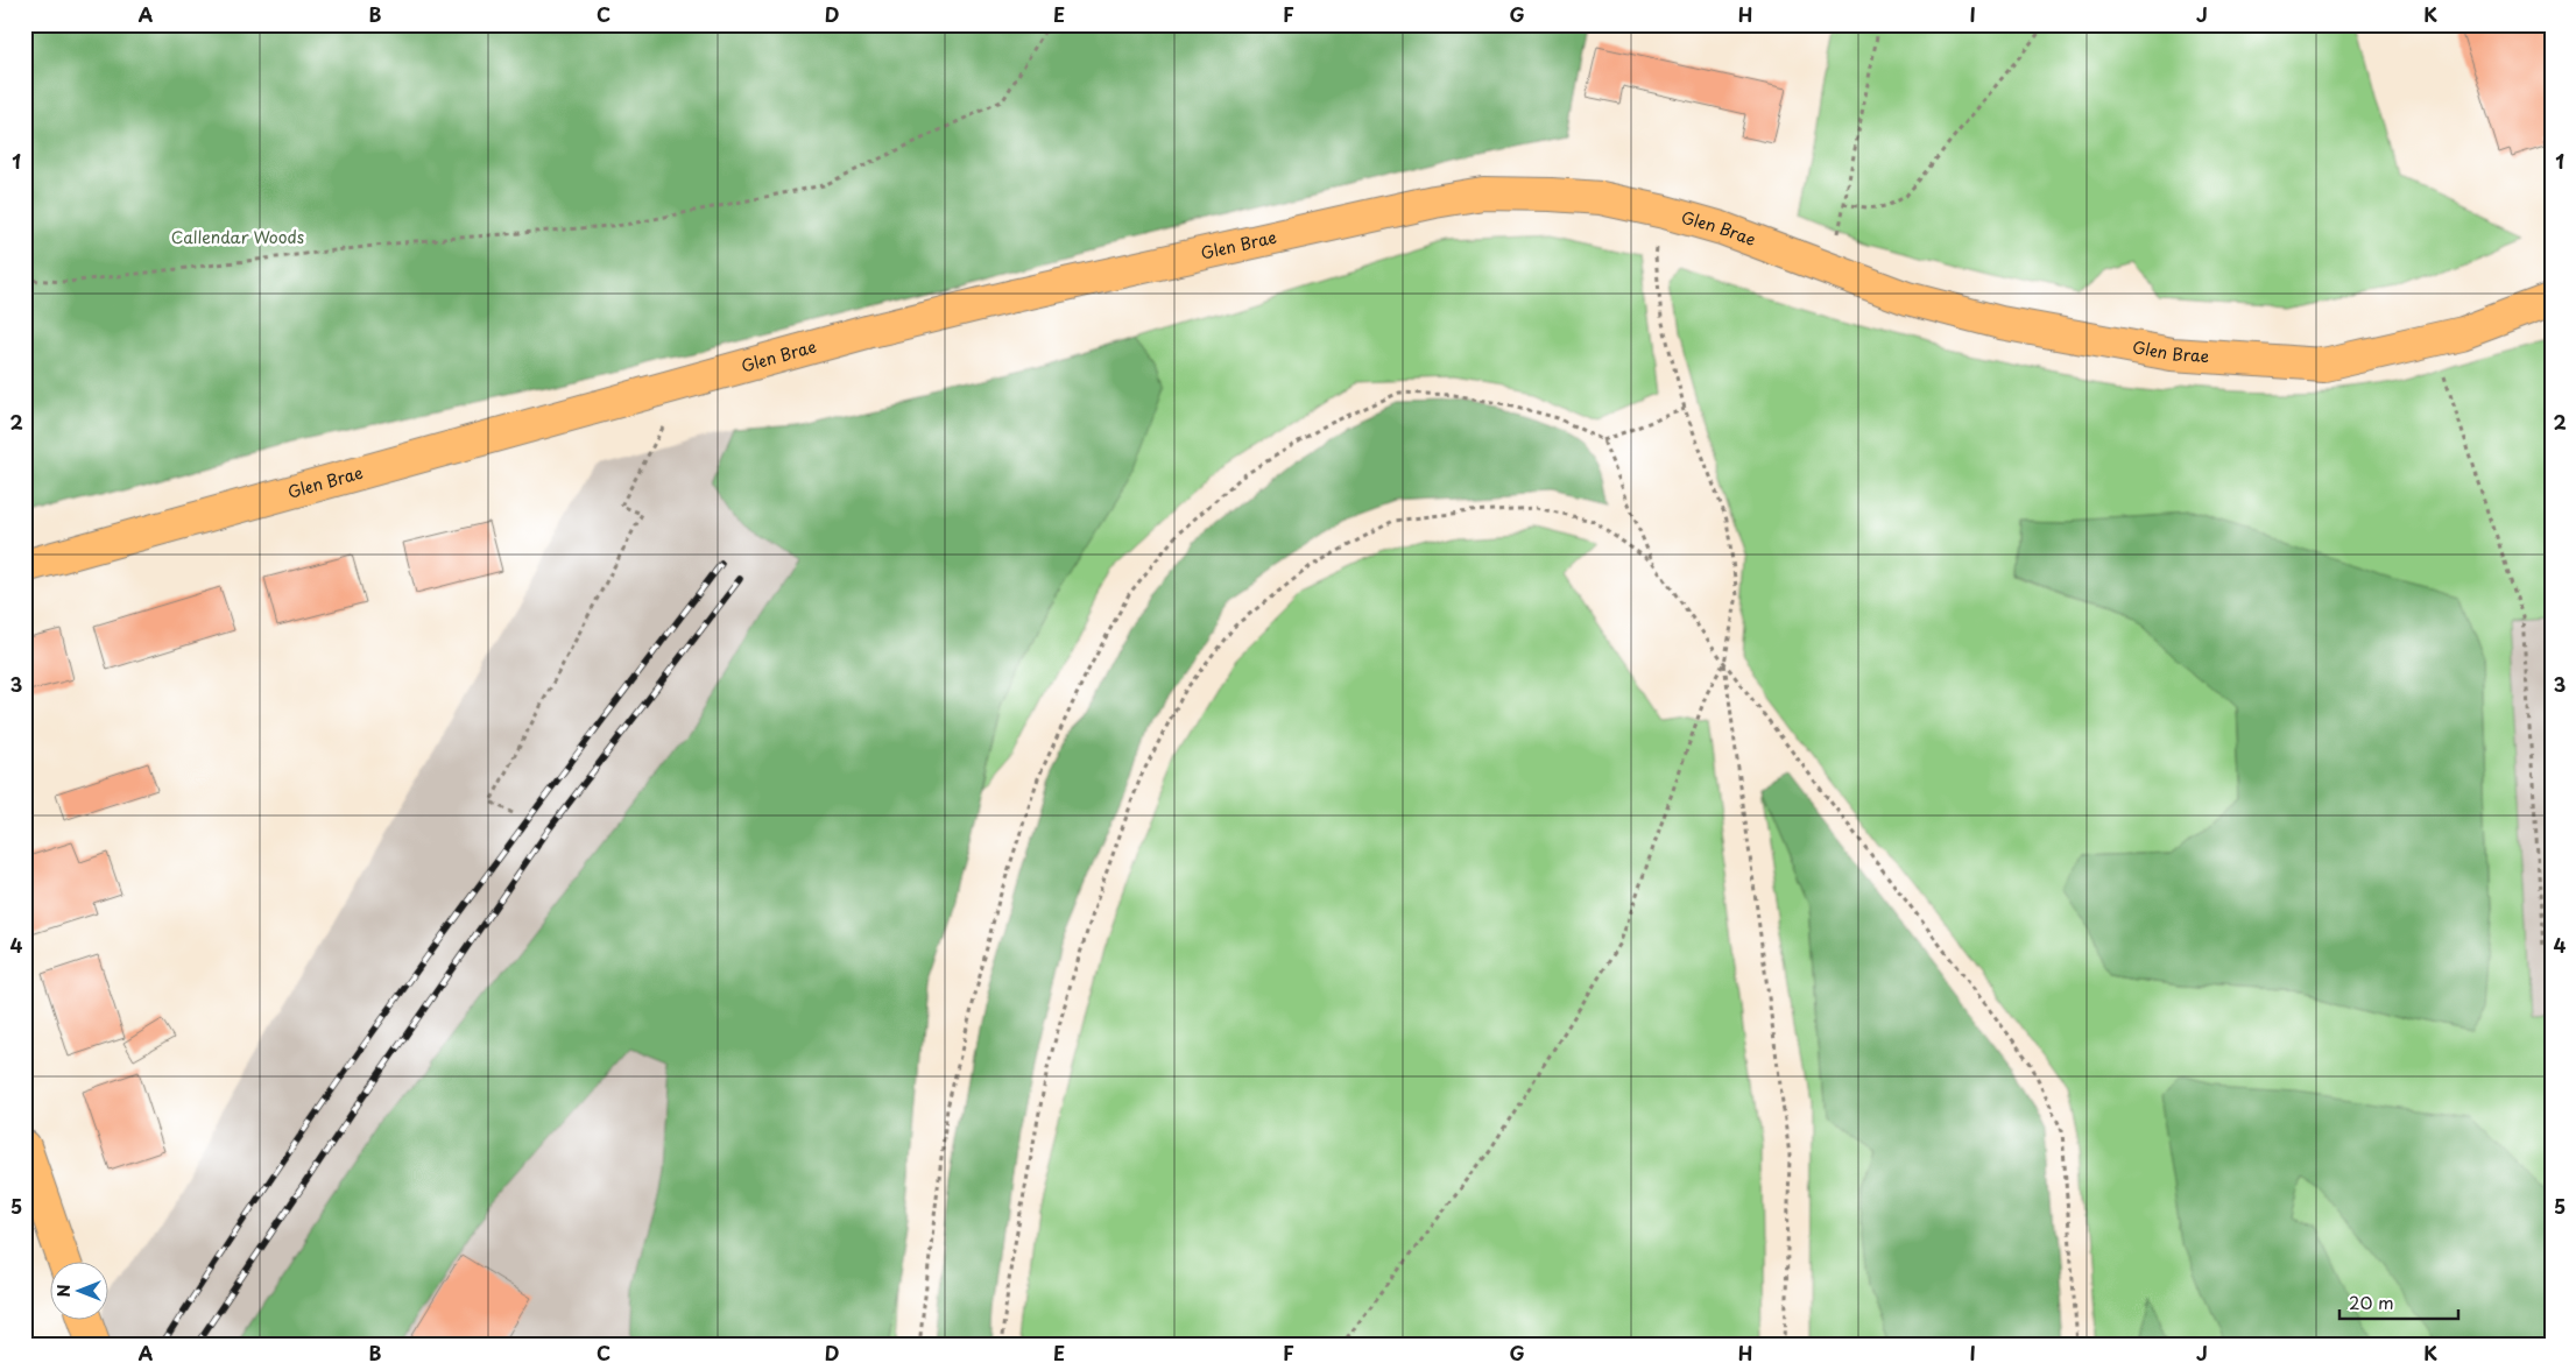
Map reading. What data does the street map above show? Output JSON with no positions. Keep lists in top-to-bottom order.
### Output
{
  "streets": {
    "main road": ["Glen Brae"]
  },
  "parks": ["Callendar Woods"],
  "scale_bar": "20 m",
  "north": "left",
  "grid": {
    "columns": [
      "A",
      "B",
      "C",
      "D",
      "E",
      "F",
      "G",
      "H",
      "I",
      "J",
      "K"
    ],
    "rows": [
      "1",
      "2",
      "3",
      "4",
      "5"
    ]
  }
}
